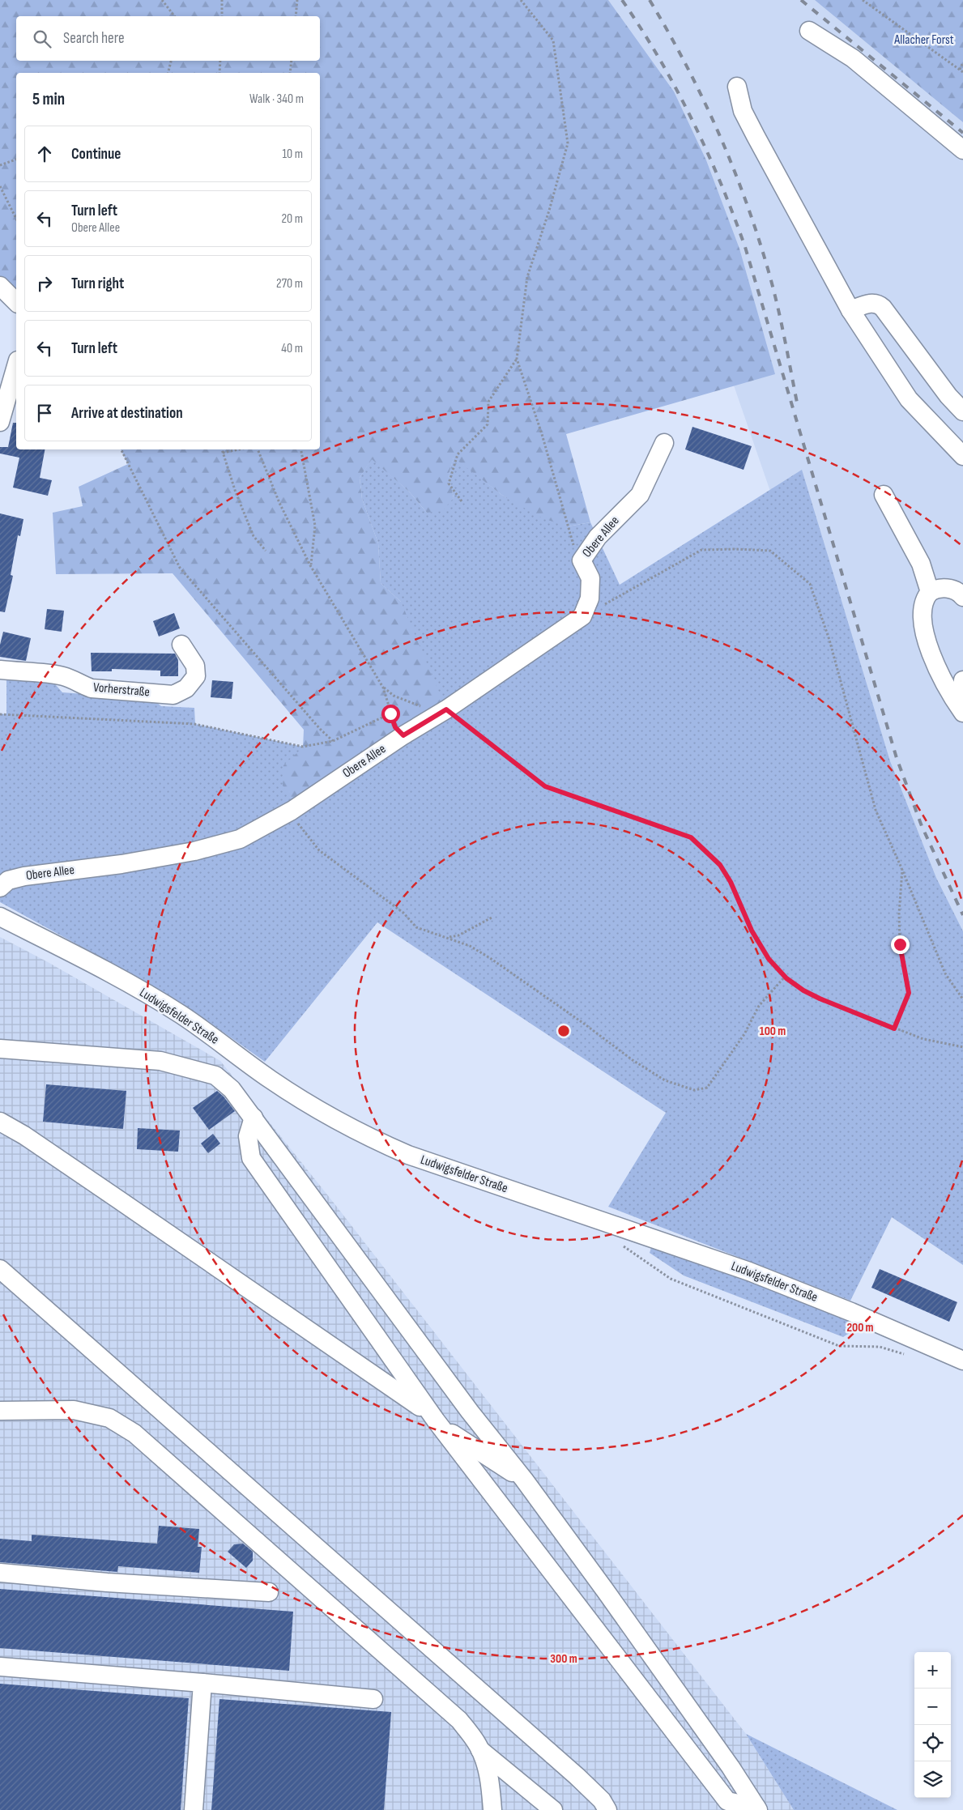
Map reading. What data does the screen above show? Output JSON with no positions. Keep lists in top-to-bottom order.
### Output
{
  "streets": {
    "street": ["Obere Allee", "Vorherstraße", "Ludwigsfelder Straße"]
  },
  "parks": ["Allacher Forst"],
  "page": {
    "search": "Search here",
    "heading": ["5 min", "Walk · 340 m"],
    "list": [
      ["Continue", "10 m"],
      ["Turn left", "Obere Allee", "20 m"],
      ["Turn right", "270 m"],
      ["Turn left", "40 m"],
      "Arrive at destination"
    ],
    "map_buttons": ["+", "−"]
  },
  "rings": ["100 m", "200 m", "300 m"]
}
